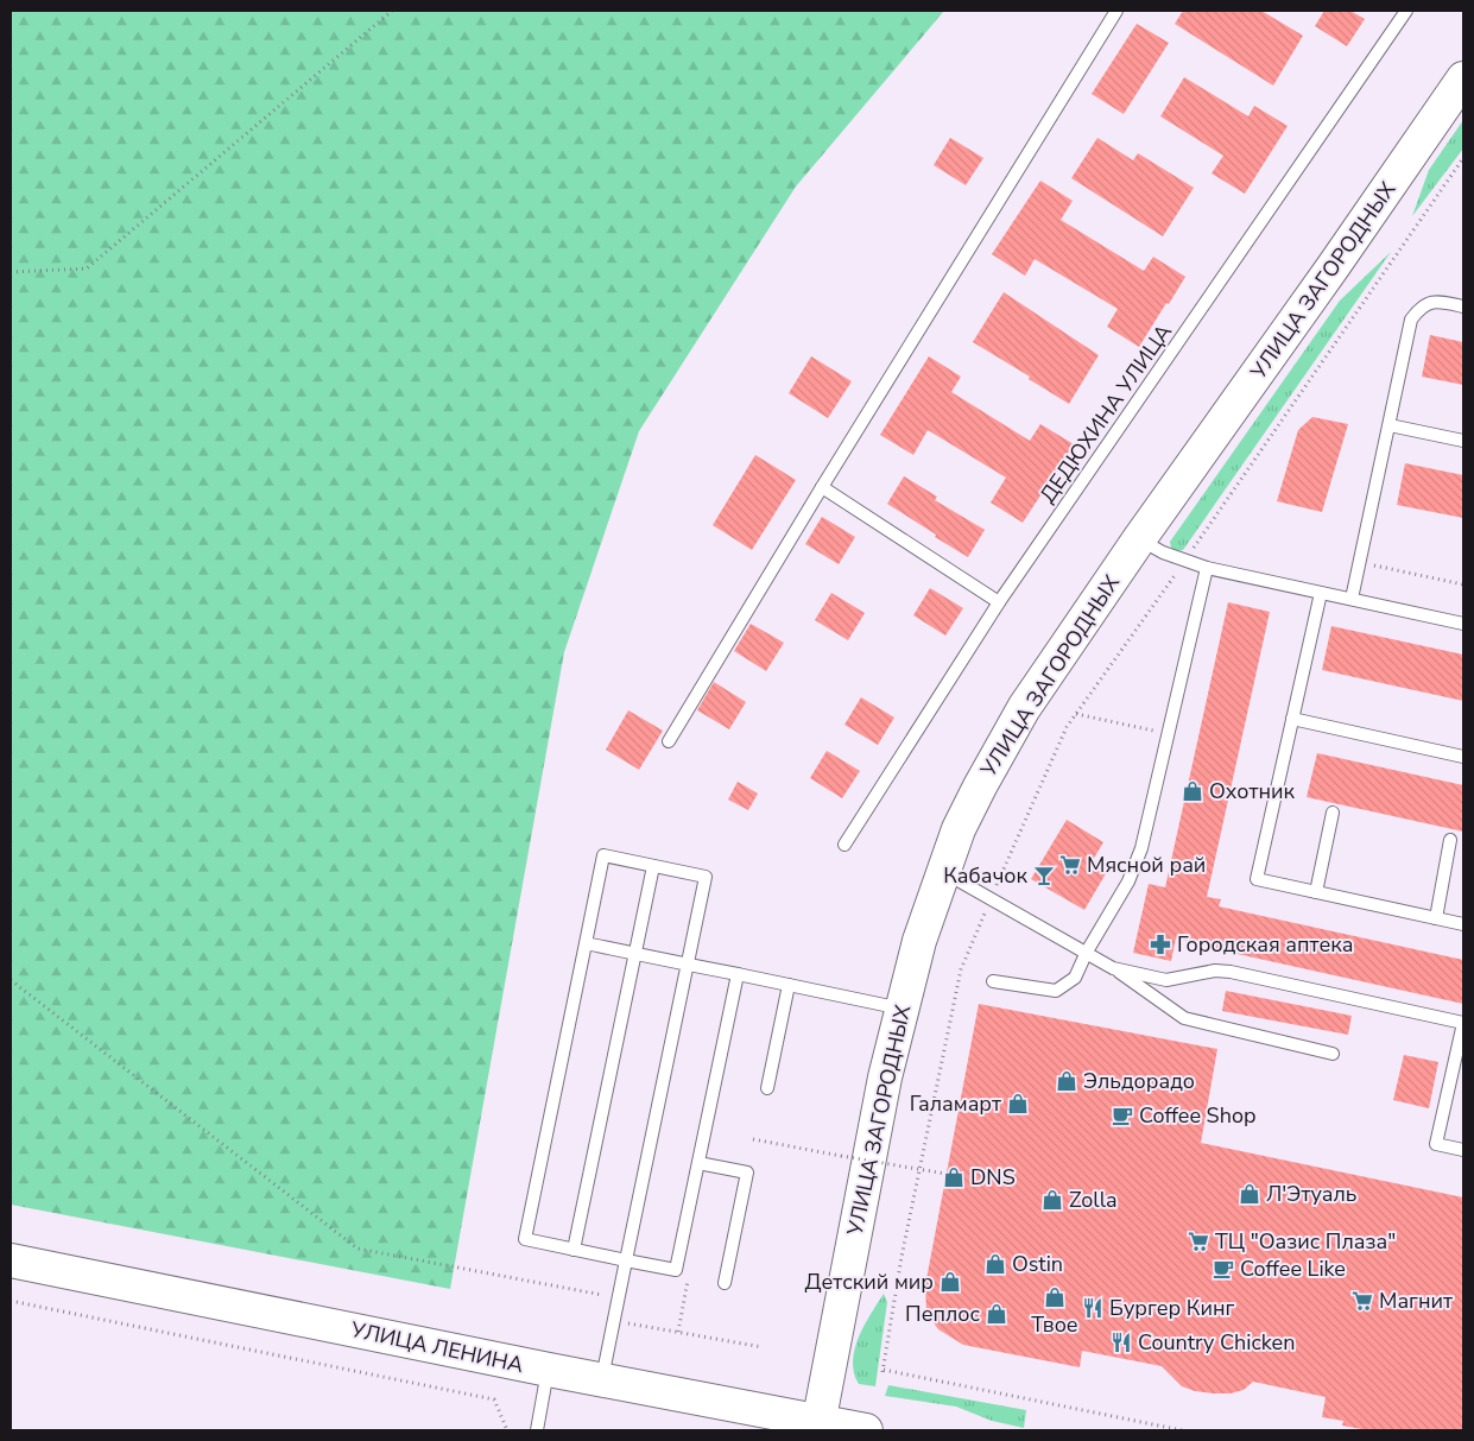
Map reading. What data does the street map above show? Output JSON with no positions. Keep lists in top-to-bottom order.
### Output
{
  "streets": {
    "main road": ["УЛИЦА ЗАГОРОДНЫХ", "УЛИЦА ЛЕНИНА"],
    "lane": ["ДЕДЮХИНА УЛИЦА"]
  },
  "crossings": [
    ["УЛИЦА ЗАГОРОДНЫХ", "УЛИЦА ЛЕНИНА"]
  ],
  "places": {
    "shop": [
      "Охотник",
      "Эльдорадо",
      "Галамарт",
      "DNS",
      "Л'Этуаль",
      "Zolla",
      "Ostin",
      "Детский мир",
      "Твое",
      "Пеплос"
    ],
    "supermarket": ["Мясной рай", "ТЦ \"Оазис Плаза\"", "Магнит"],
    "bar": ["Кабачок"],
    "pharmacy": ["Городская аптека"],
    "cafe": ["Coffee Shop", "Coffee Like"],
    "restaurant": ["Бургер Кинг", "Country Chicken"]
  }
}
